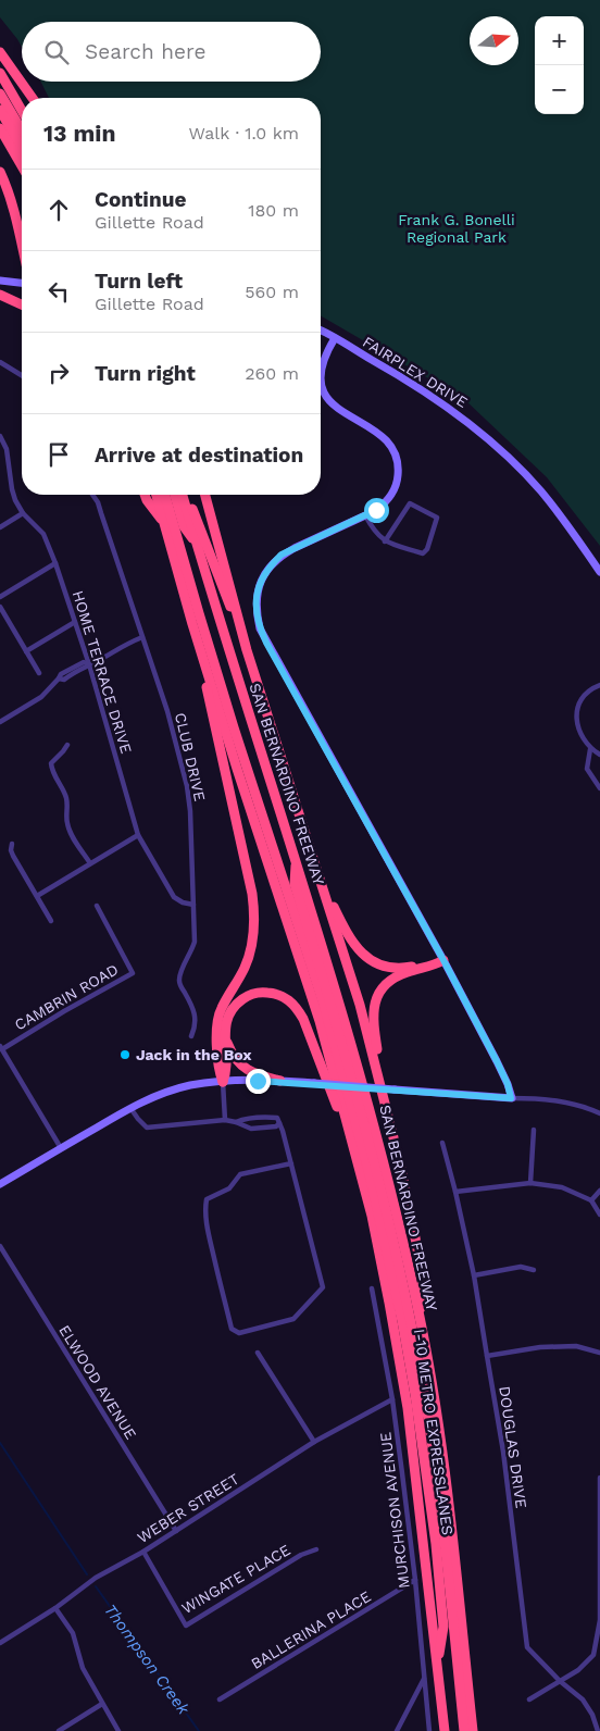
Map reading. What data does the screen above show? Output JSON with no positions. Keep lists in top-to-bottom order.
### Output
{
  "streets": {
    "highway": ["SAN BERNARDINO FREEWAY", "I-10 METRO EXPRESSLANES"],
    "street": [
      "FAIRPLEX DRIVE",
      "HOME TERRACE DRIVE",
      "CLUB DRIVE",
      "CAMBRIN ROAD",
      "ELWOOD AVENUE",
      "DOUGLAS DRIVE",
      "WEBER STREET",
      "MURCHISON AVENUE",
      "WINGATE PLACE",
      "BALLERINA PLACE"
    ]
  },
  "crossings": [
    ["HOME TERRACE DRIVE", "CLUB DRIVE"],
    ["SAN BERNARDINO FREEWAY", "I-10 METRO EXPRESSLANES"],
    ["ELWOOD AVENUE", "WEBER STREET"],
    ["WEBER STREET", "MURCHISON AVENUE"],
    ["WEBER STREET", "WINGATE PLACE"],
    ["MURCHISON AVENUE", "BALLERINA PLACE"]
  ],
  "water": ["Thompson Creek"],
  "parks": ["Frank G. Bonelli Regional Park"],
  "places": ["Jack in the Box"],
  "north": "right",
  "page": {
    "map_buttons": ["+", "−"],
    "search": "Search here",
    "heading": ["13 min", "Walk · 1.0 km"],
    "list": [
      ["Continue", "Gillette Road", "180 m"],
      ["Turn left", "Gillette Road", "560 m"],
      ["Turn right", "260 m"],
      "Arrive at destination"
    ]
  }
}
